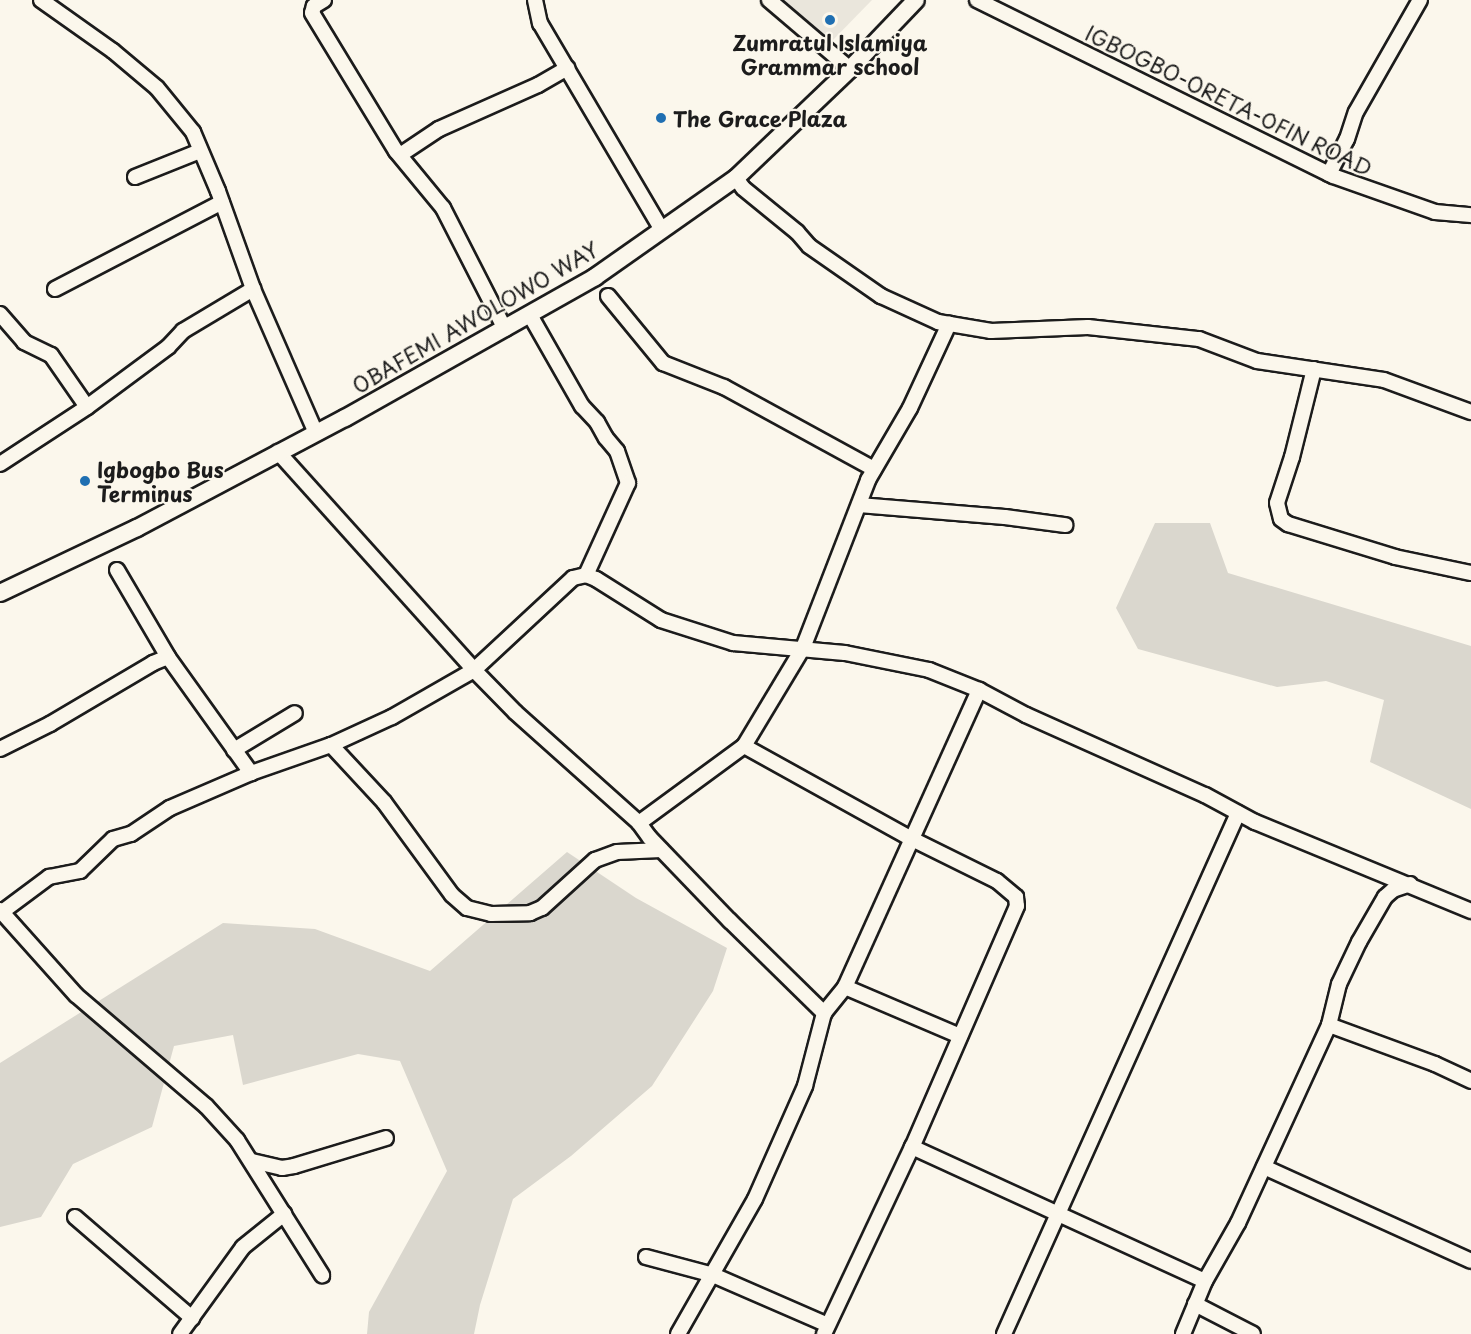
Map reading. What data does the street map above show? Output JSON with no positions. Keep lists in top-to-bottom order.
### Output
{
  "streets": {
    "main road": ["OBAFEMI AWOLOWO WAY"],
    "street": ["IGBOGBO-ORETA-OFIN ROAD"]
  },
  "places": ["Zumratul Islamiya Grammar school", "The Grace Plaza", "Igbogbo Bus Terminus"]
}
